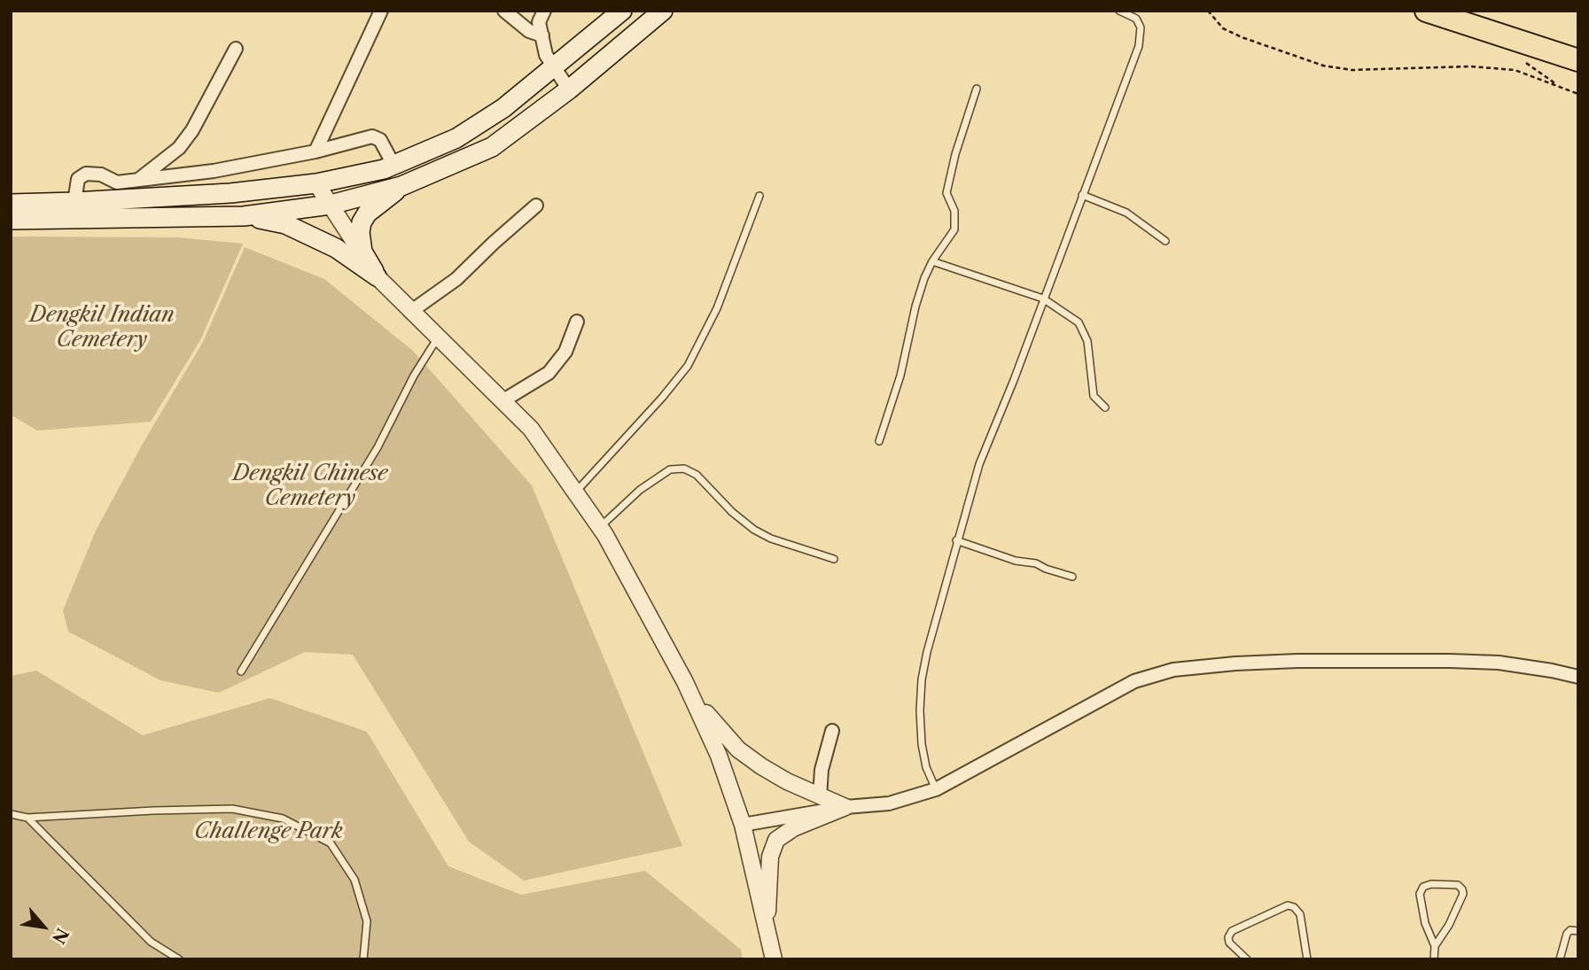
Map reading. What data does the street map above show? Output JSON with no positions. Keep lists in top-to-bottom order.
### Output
{
  "parks": ["Dengkil Indian Cemetery", "Dengkil Chinese Cemetery", "Challenge Park"],
  "north": "bottom right"
}
